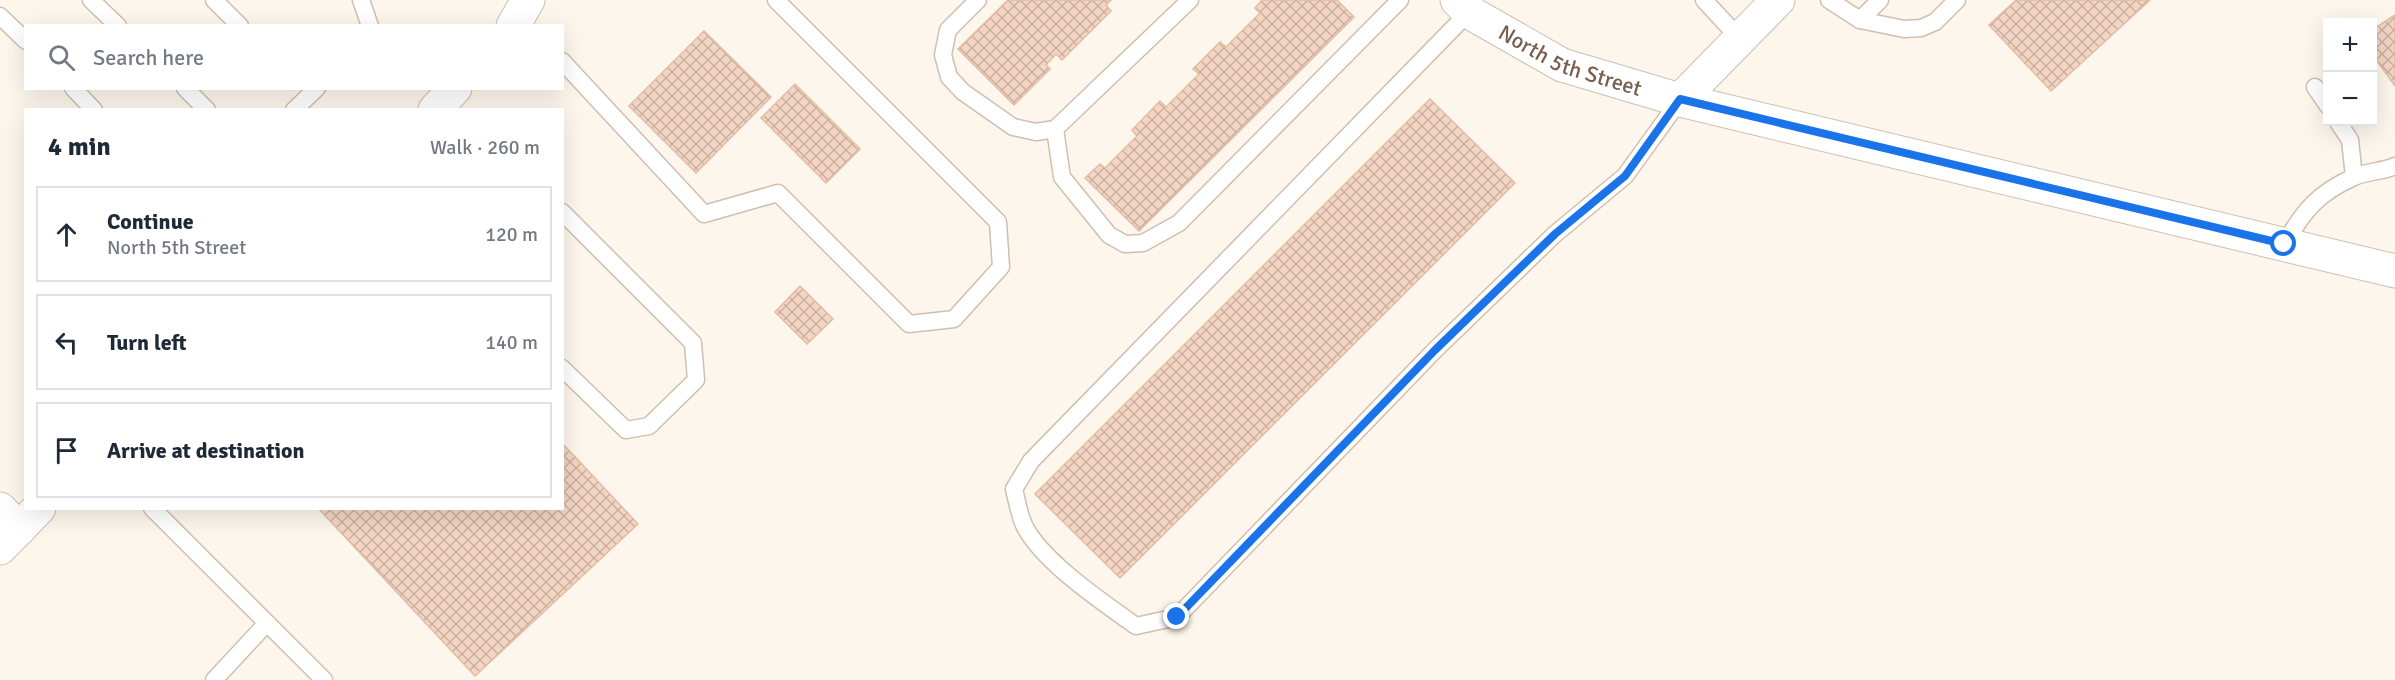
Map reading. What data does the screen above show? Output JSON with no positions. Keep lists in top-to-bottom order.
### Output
{
  "streets": {
    "street": ["North 5th Street"]
  },
  "page": {
    "map_buttons": ["+", "−"],
    "search": "Search here",
    "heading": ["4 min", "Walk · 260 m"],
    "list": [
      ["Continue", "North 5th Street", "120 m"],
      ["Turn left", "140 m"],
      "Arrive at destination"
    ]
  }
}
